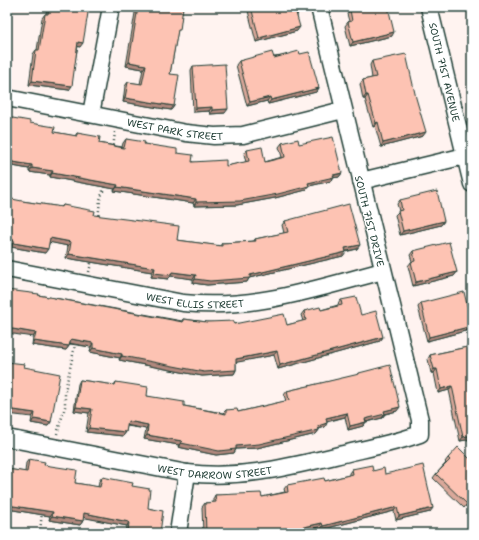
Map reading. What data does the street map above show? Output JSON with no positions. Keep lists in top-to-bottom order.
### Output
{
  "streets": {
    "street": [
      "SOUTH 71ST AVENUE",
      "WEST PARK STREET",
      "SOUTH 71ST DRIVE",
      "WEST ELLIS STREET",
      "WEST DARROW STREET"
    ]
  },
  "crossings": [
    ["WEST PARK STREET", "SOUTH 71ST DRIVE"],
    ["SOUTH 71ST DRIVE", "WEST ELLIS STREET"],
    ["SOUTH 71ST DRIVE", "WEST DARROW STREET"]
  ]
}
